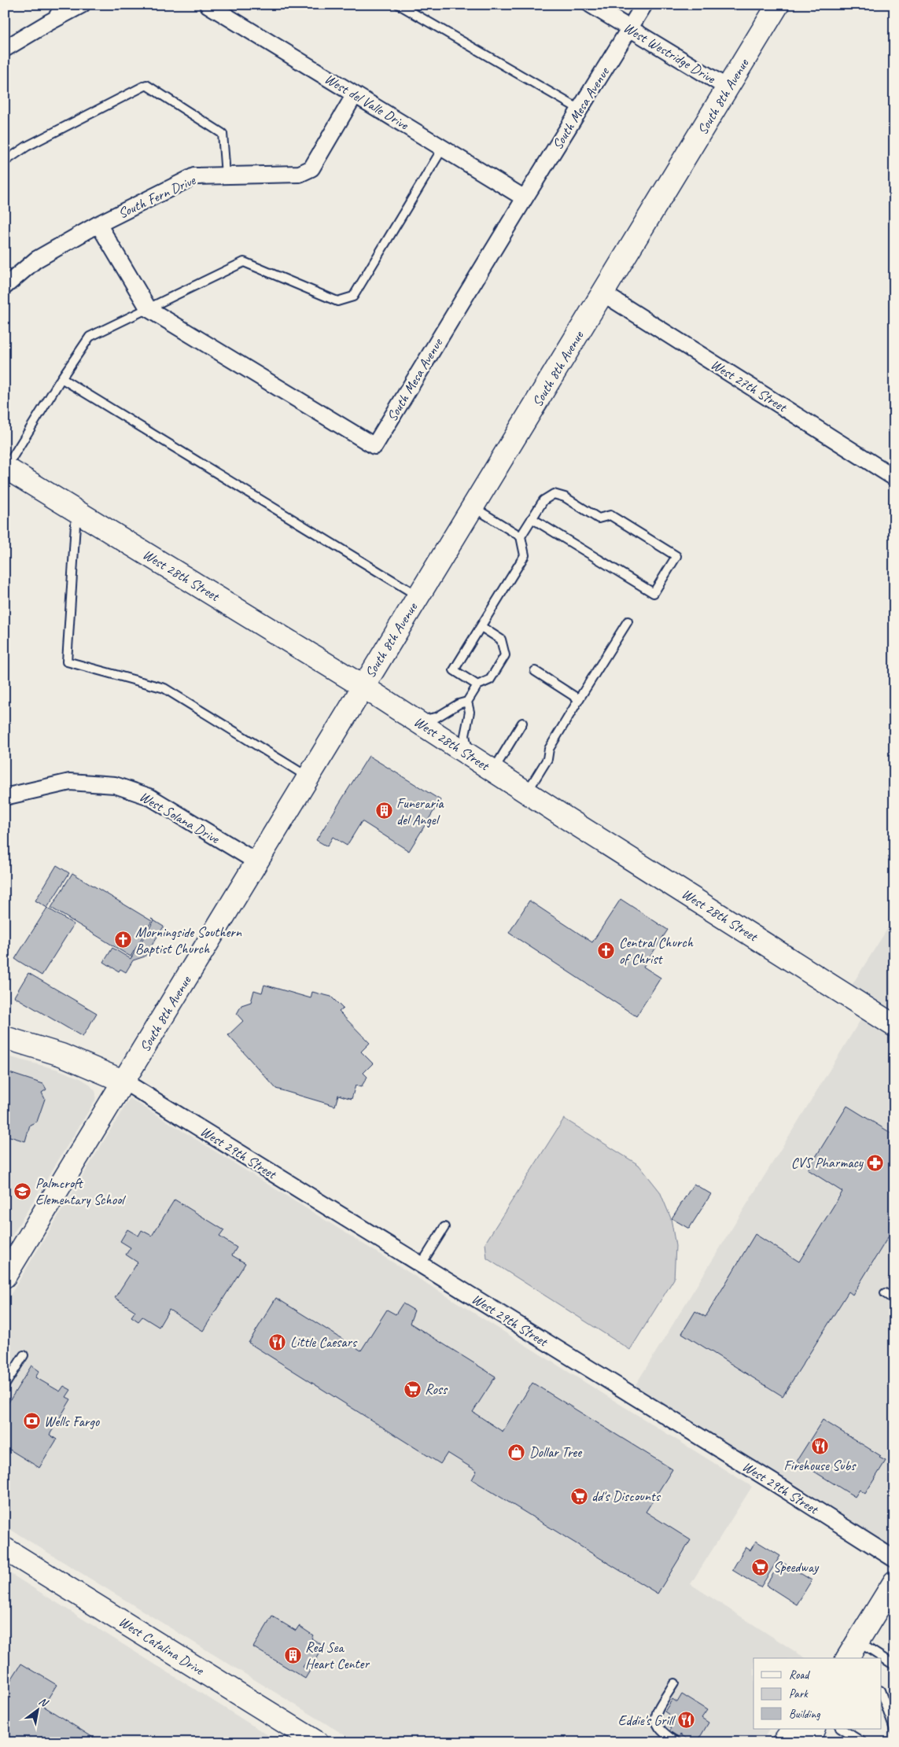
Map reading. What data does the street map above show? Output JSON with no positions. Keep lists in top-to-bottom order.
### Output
{
  "streets": {
    "street": [
      "West Westridge Drive",
      "South 8th Avenue",
      "West del Valle Drive",
      "South Mesa Avenue",
      "South Fern Drive",
      "West 27th Street",
      "West 28th Street",
      "West Solana Drive",
      "West 29th Street",
      "West Catalina Drive"
    ]
  },
  "crossings": [
    ["West Westridge Drive", "South 8th Avenue"],
    ["West Westridge Drive", "South Mesa Avenue"],
    ["South 8th Avenue", "West 27th Street"],
    ["South 8th Avenue", "West 28th Street"],
    ["South 8th Avenue", "West Solana Drive"],
    ["South 8th Avenue", "West 29th Street"],
    ["West del Valle Drive", "South Mesa Avenue"],
    ["West del Valle Drive", "South Fern Drive"],
    ["South Mesa Avenue", "South Fern Drive"]
  ],
  "places": {
    "building": ["Funeraria del Angel", "Red Sea Heart Center"],
    "church": ["Morningside Southern Baptist Church", "Central Church of Christ"],
    "pharmacy": ["CVS Pharmacy"],
    "school or university": ["Palmcroft Elementary School"],
    "restaurant": ["Little Caesars", "Firehouse Subs", "Eddie's Grill"],
    "supermarket": ["Ross", "dd's Discounts", "Speedway"],
    "bank": ["Wells Fargo"],
    "shop": ["Dollar Tree"]
  },
  "legend": ["Road", "Park", "Building"],
  "north": "top right"
}
